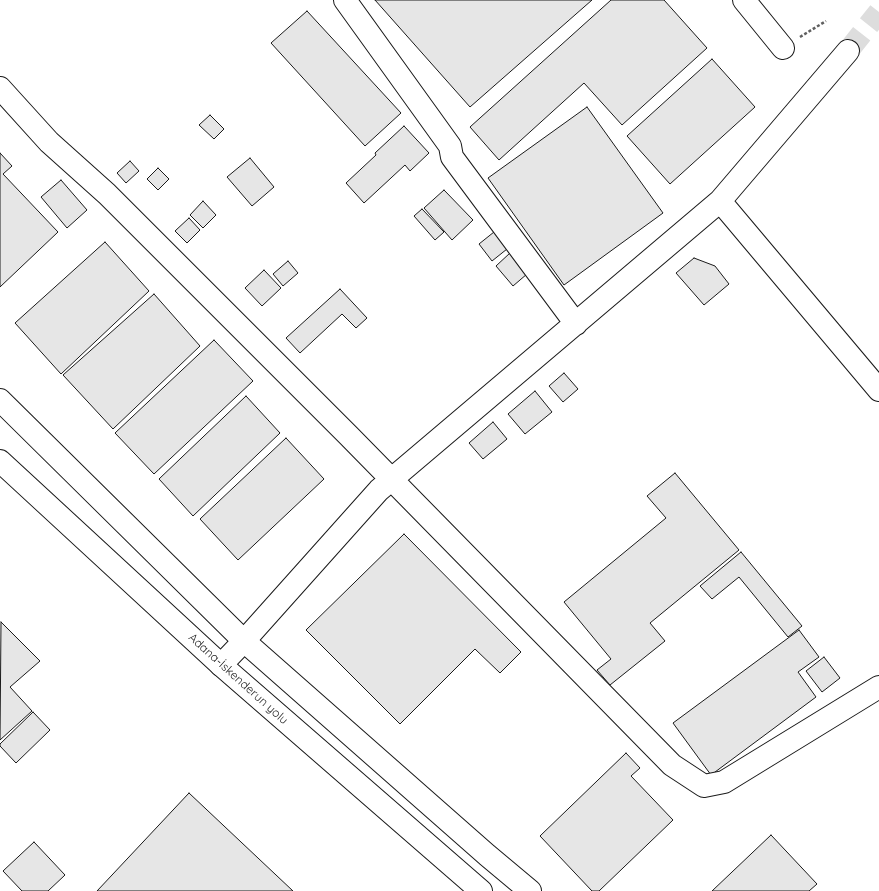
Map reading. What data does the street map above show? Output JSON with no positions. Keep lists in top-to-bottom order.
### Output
{
  "streets": {
    "main road": ["Adana-İskenderun yolu"]
  }
}
